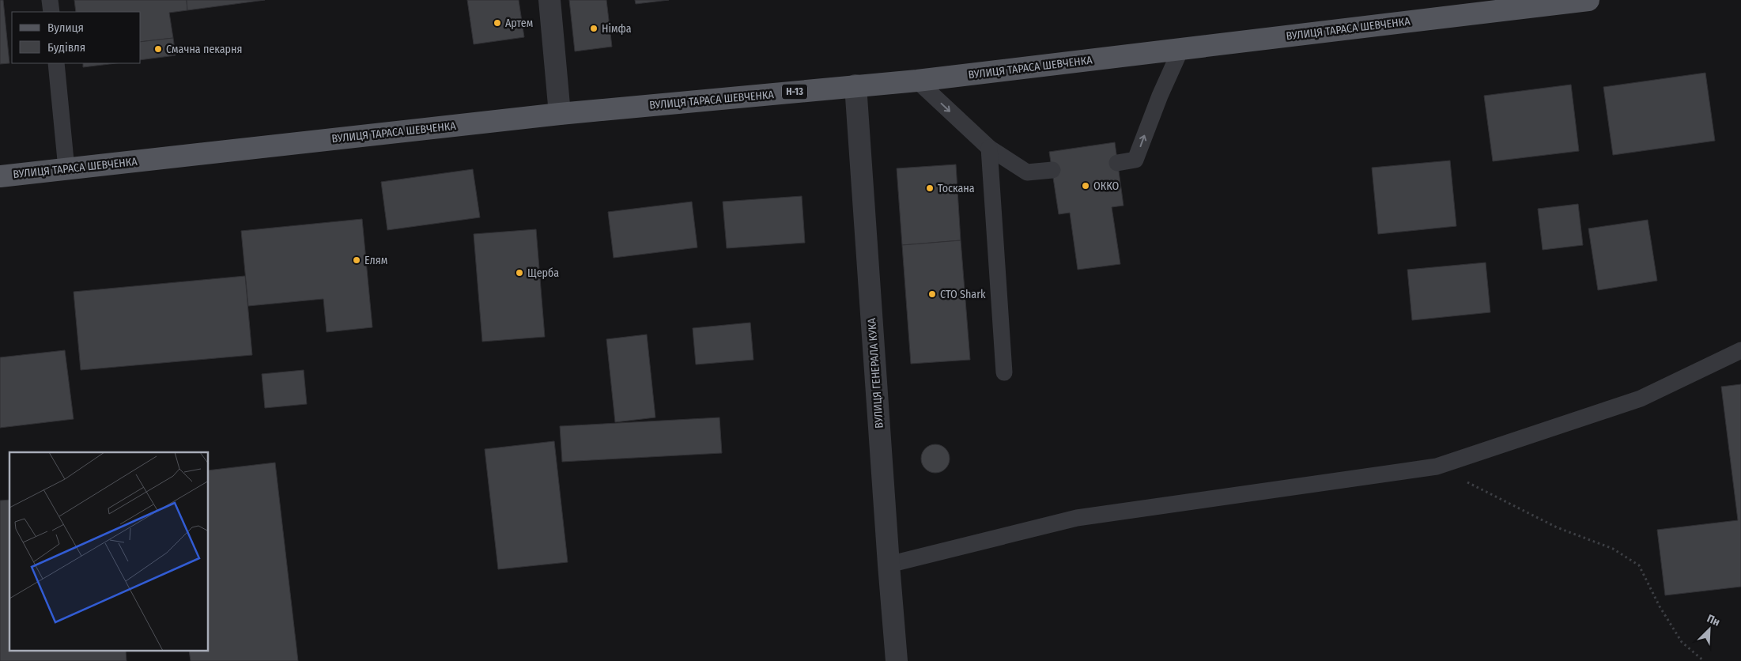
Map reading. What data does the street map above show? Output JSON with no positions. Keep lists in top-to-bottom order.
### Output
{
  "streets": {
    "main road": ["ВУЛИЦЯ ТАРАСА ШЕВЧЕНКА", "Н-13"],
    "street": ["ВУЛИЦЯ ГЕНЕРАЛА КУКА"]
  },
  "crossings": [
    ["ВУЛИЦЯ ТАРАСА ШЕВЧЕНКА", "ВУЛИЦЯ ГЕНЕРАЛА КУКА"]
  ],
  "places": [
    "Артем",
    "Німфа",
    "Смачна пекарня",
    "ОККО",
    "Тоскана",
    "Елям",
    "Щерба",
    "СТО Shark"
  ],
  "legend": ["Вулиця", "Будівля"],
  "north": "top right"
}
